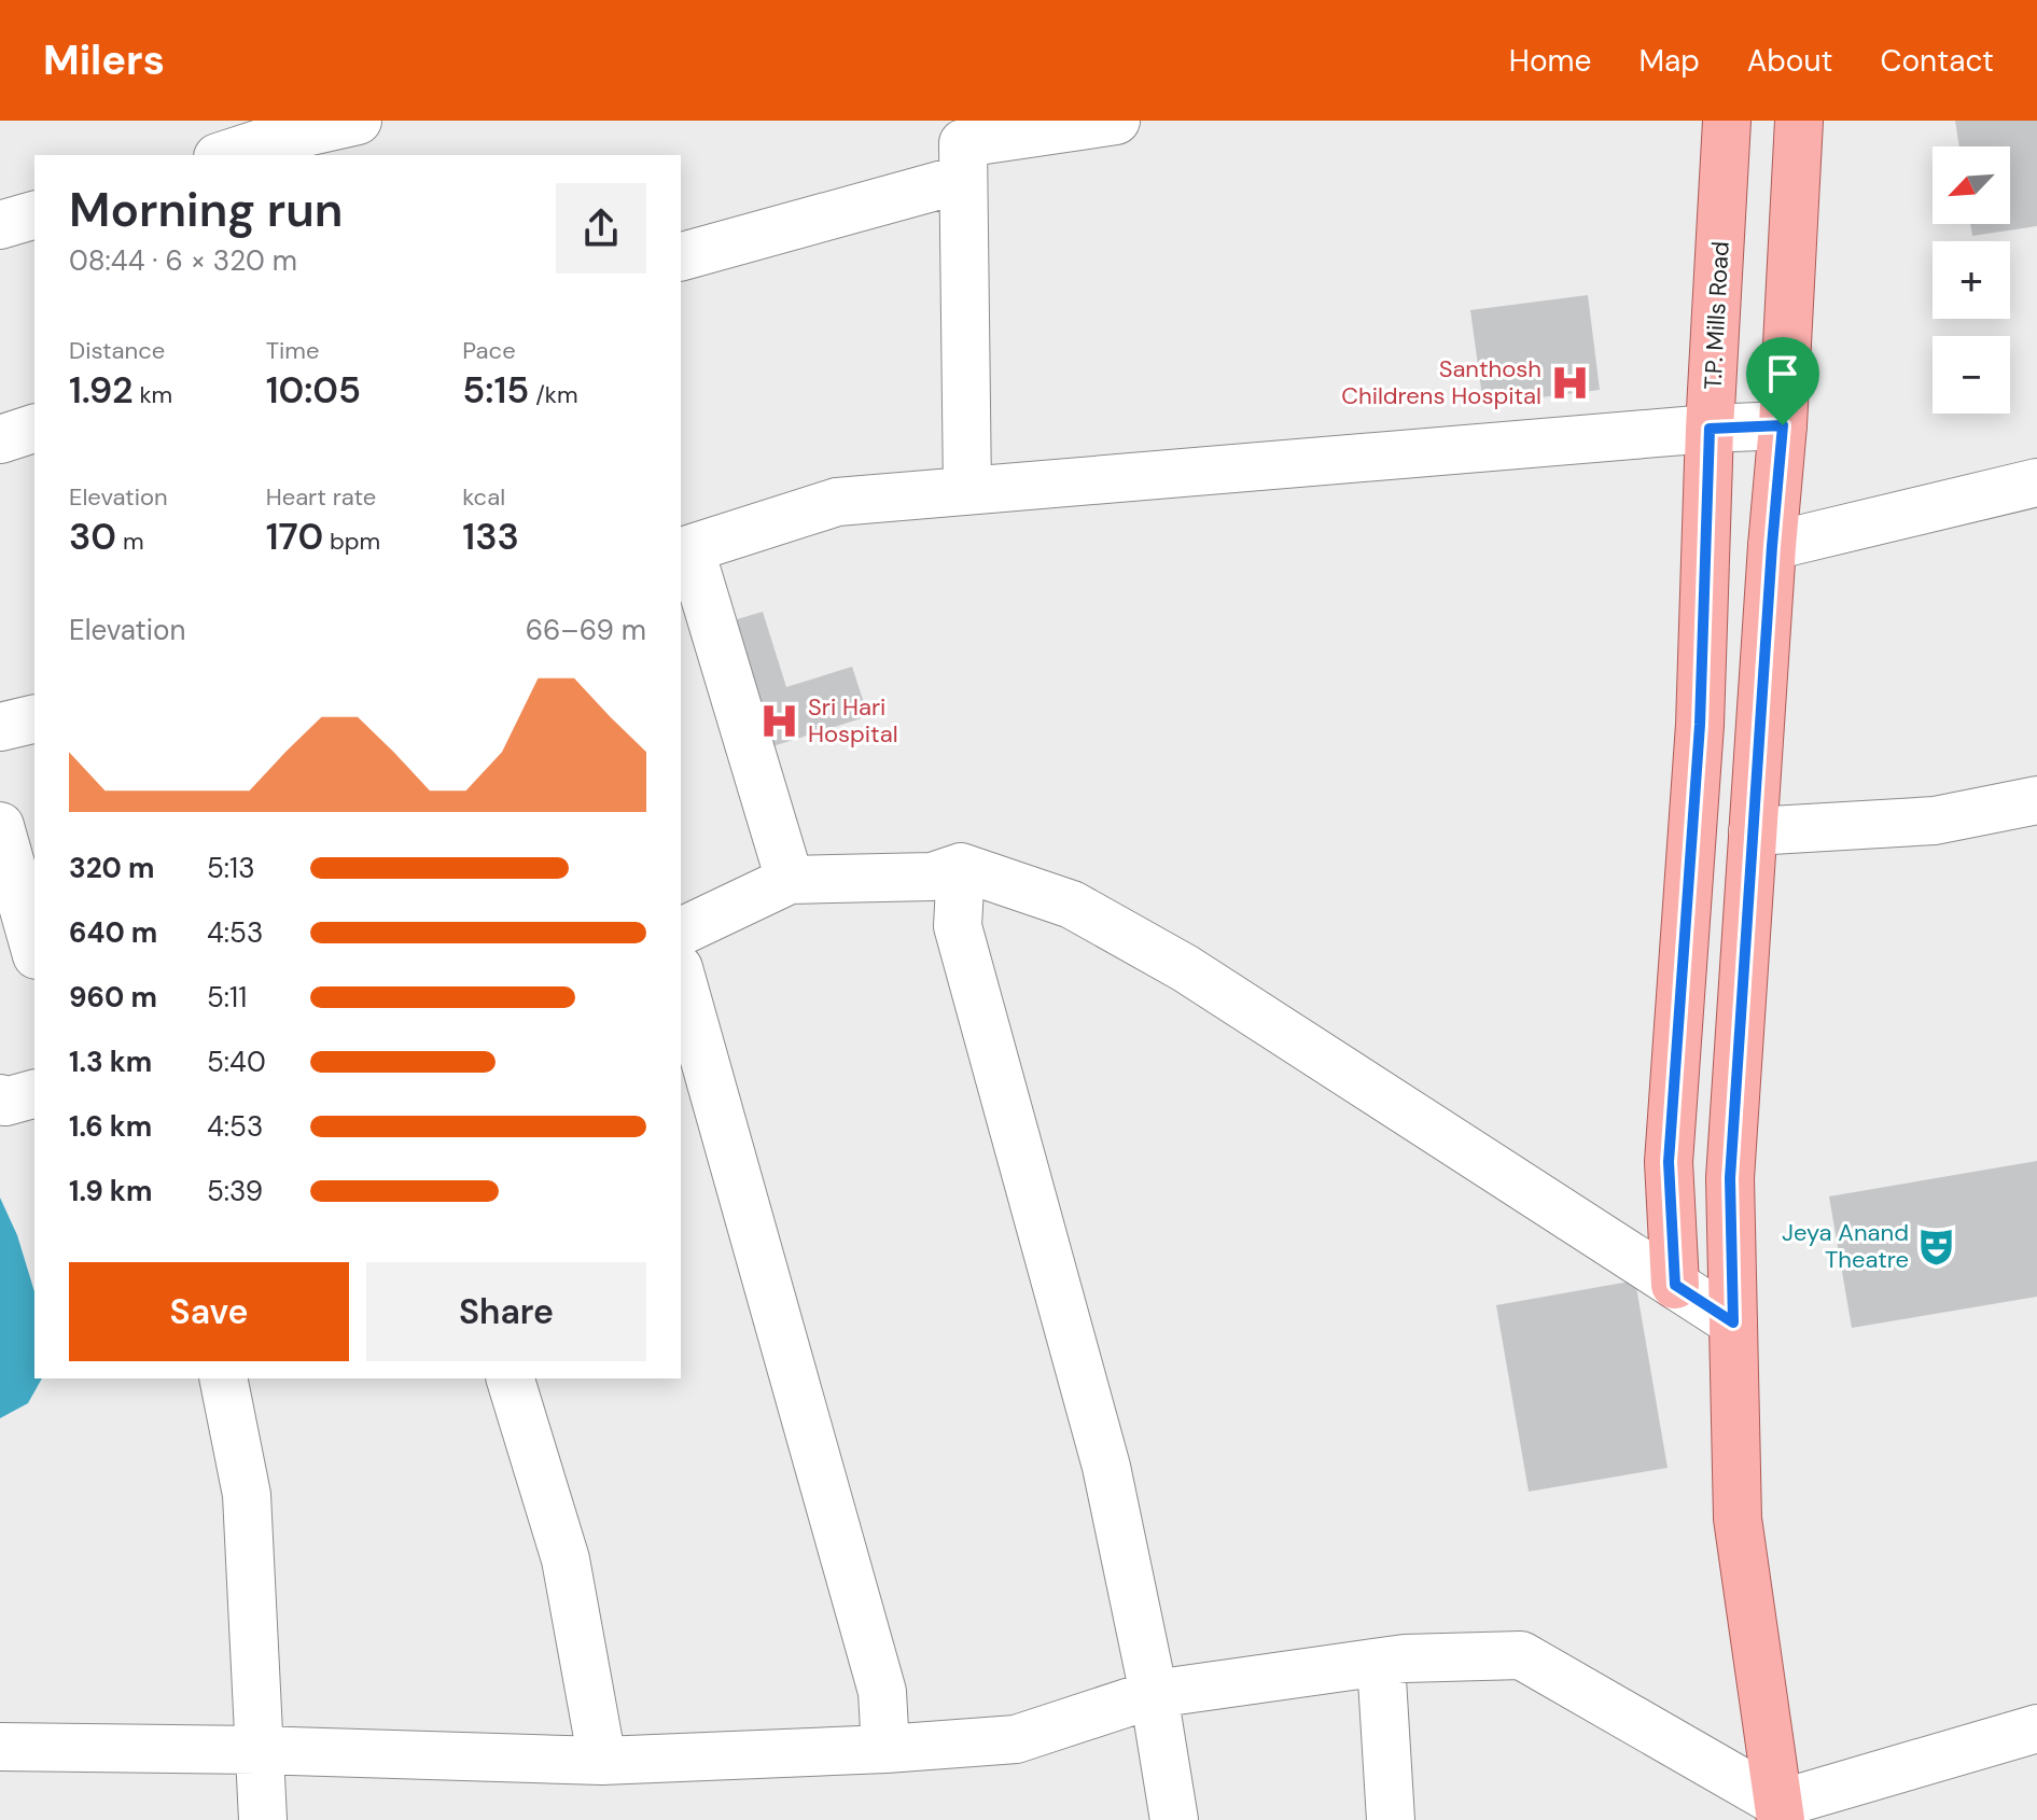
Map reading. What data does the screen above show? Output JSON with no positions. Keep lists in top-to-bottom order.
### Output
{
  "streets": {
    "main road": ["T.P. Mills Road"]
  },
  "places": {
    "hospital": ["Santhosh Childrens Hospital", "Sri Hari Hospital"],
    "theatre": ["Jeya Anand Theatre"]
  },
  "north": "bottom left",
  "page": {
    "header": "Milers",
    "nav": [
      "Home",
      "Map",
      "About",
      "Contact"
    ],
    "map_buttons": ["+", "−"],
    "heading": ["Morning run", "08:44 · 6 × 320 m"],
    "stats": [
      ["Distance", "1.92 km"],
      ["Time", "10:05"],
      ["Pace", "5:15 /km"],
      ["Elevation", "30 m"],
      ["Heart rate", "170 bpm"],
      ["kcal", "133"]
    ],
    "chart": ["Elevation", "66–69 m"],
    "list": [
      {
        "name": "320 m",
        "note": "5:13"
      },
      {
        "name": "640 m",
        "note": "4:53"
      },
      {
        "name": "960 m",
        "note": "5:11"
      },
      {
        "name": "1.3 km",
        "note": "5:40"
      },
      {
        "name": "1.6 km",
        "note": "4:53"
      },
      {
        "name": "1.9 km",
        "note": "5:39"
      }
    ],
    "buttons": ["Save", "Share"]
  }
}
